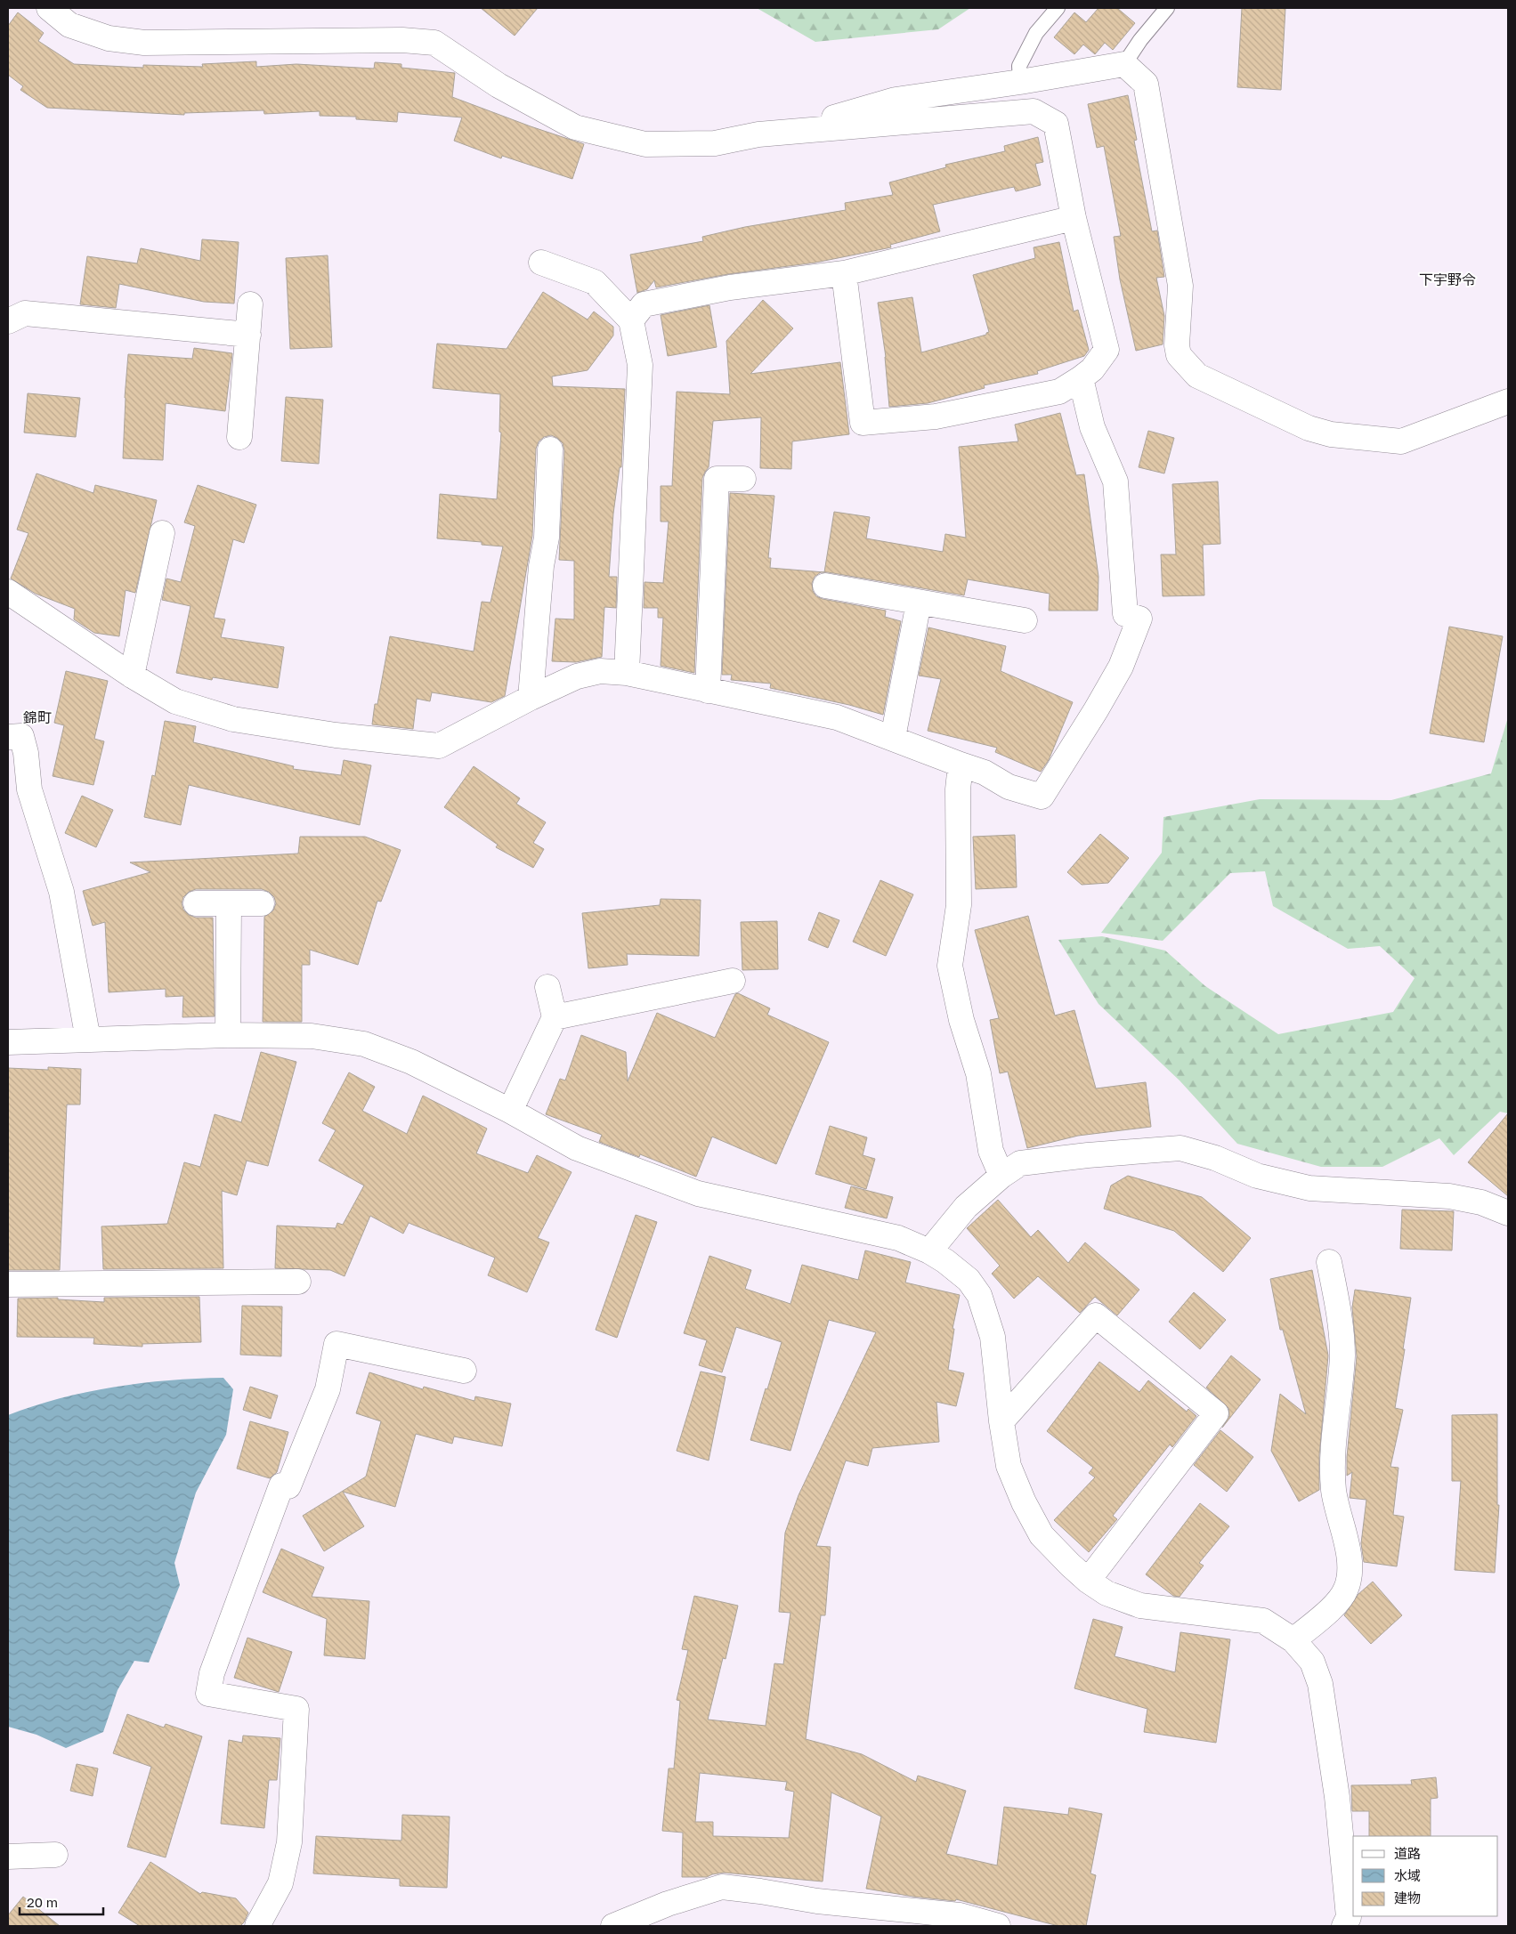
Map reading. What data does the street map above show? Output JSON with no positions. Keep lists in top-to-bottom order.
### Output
{
  "districts": ["下宇野令", "錦町"],
  "legend": ["道路", "水域", "建物"],
  "scale_bar": "20 m"
}
